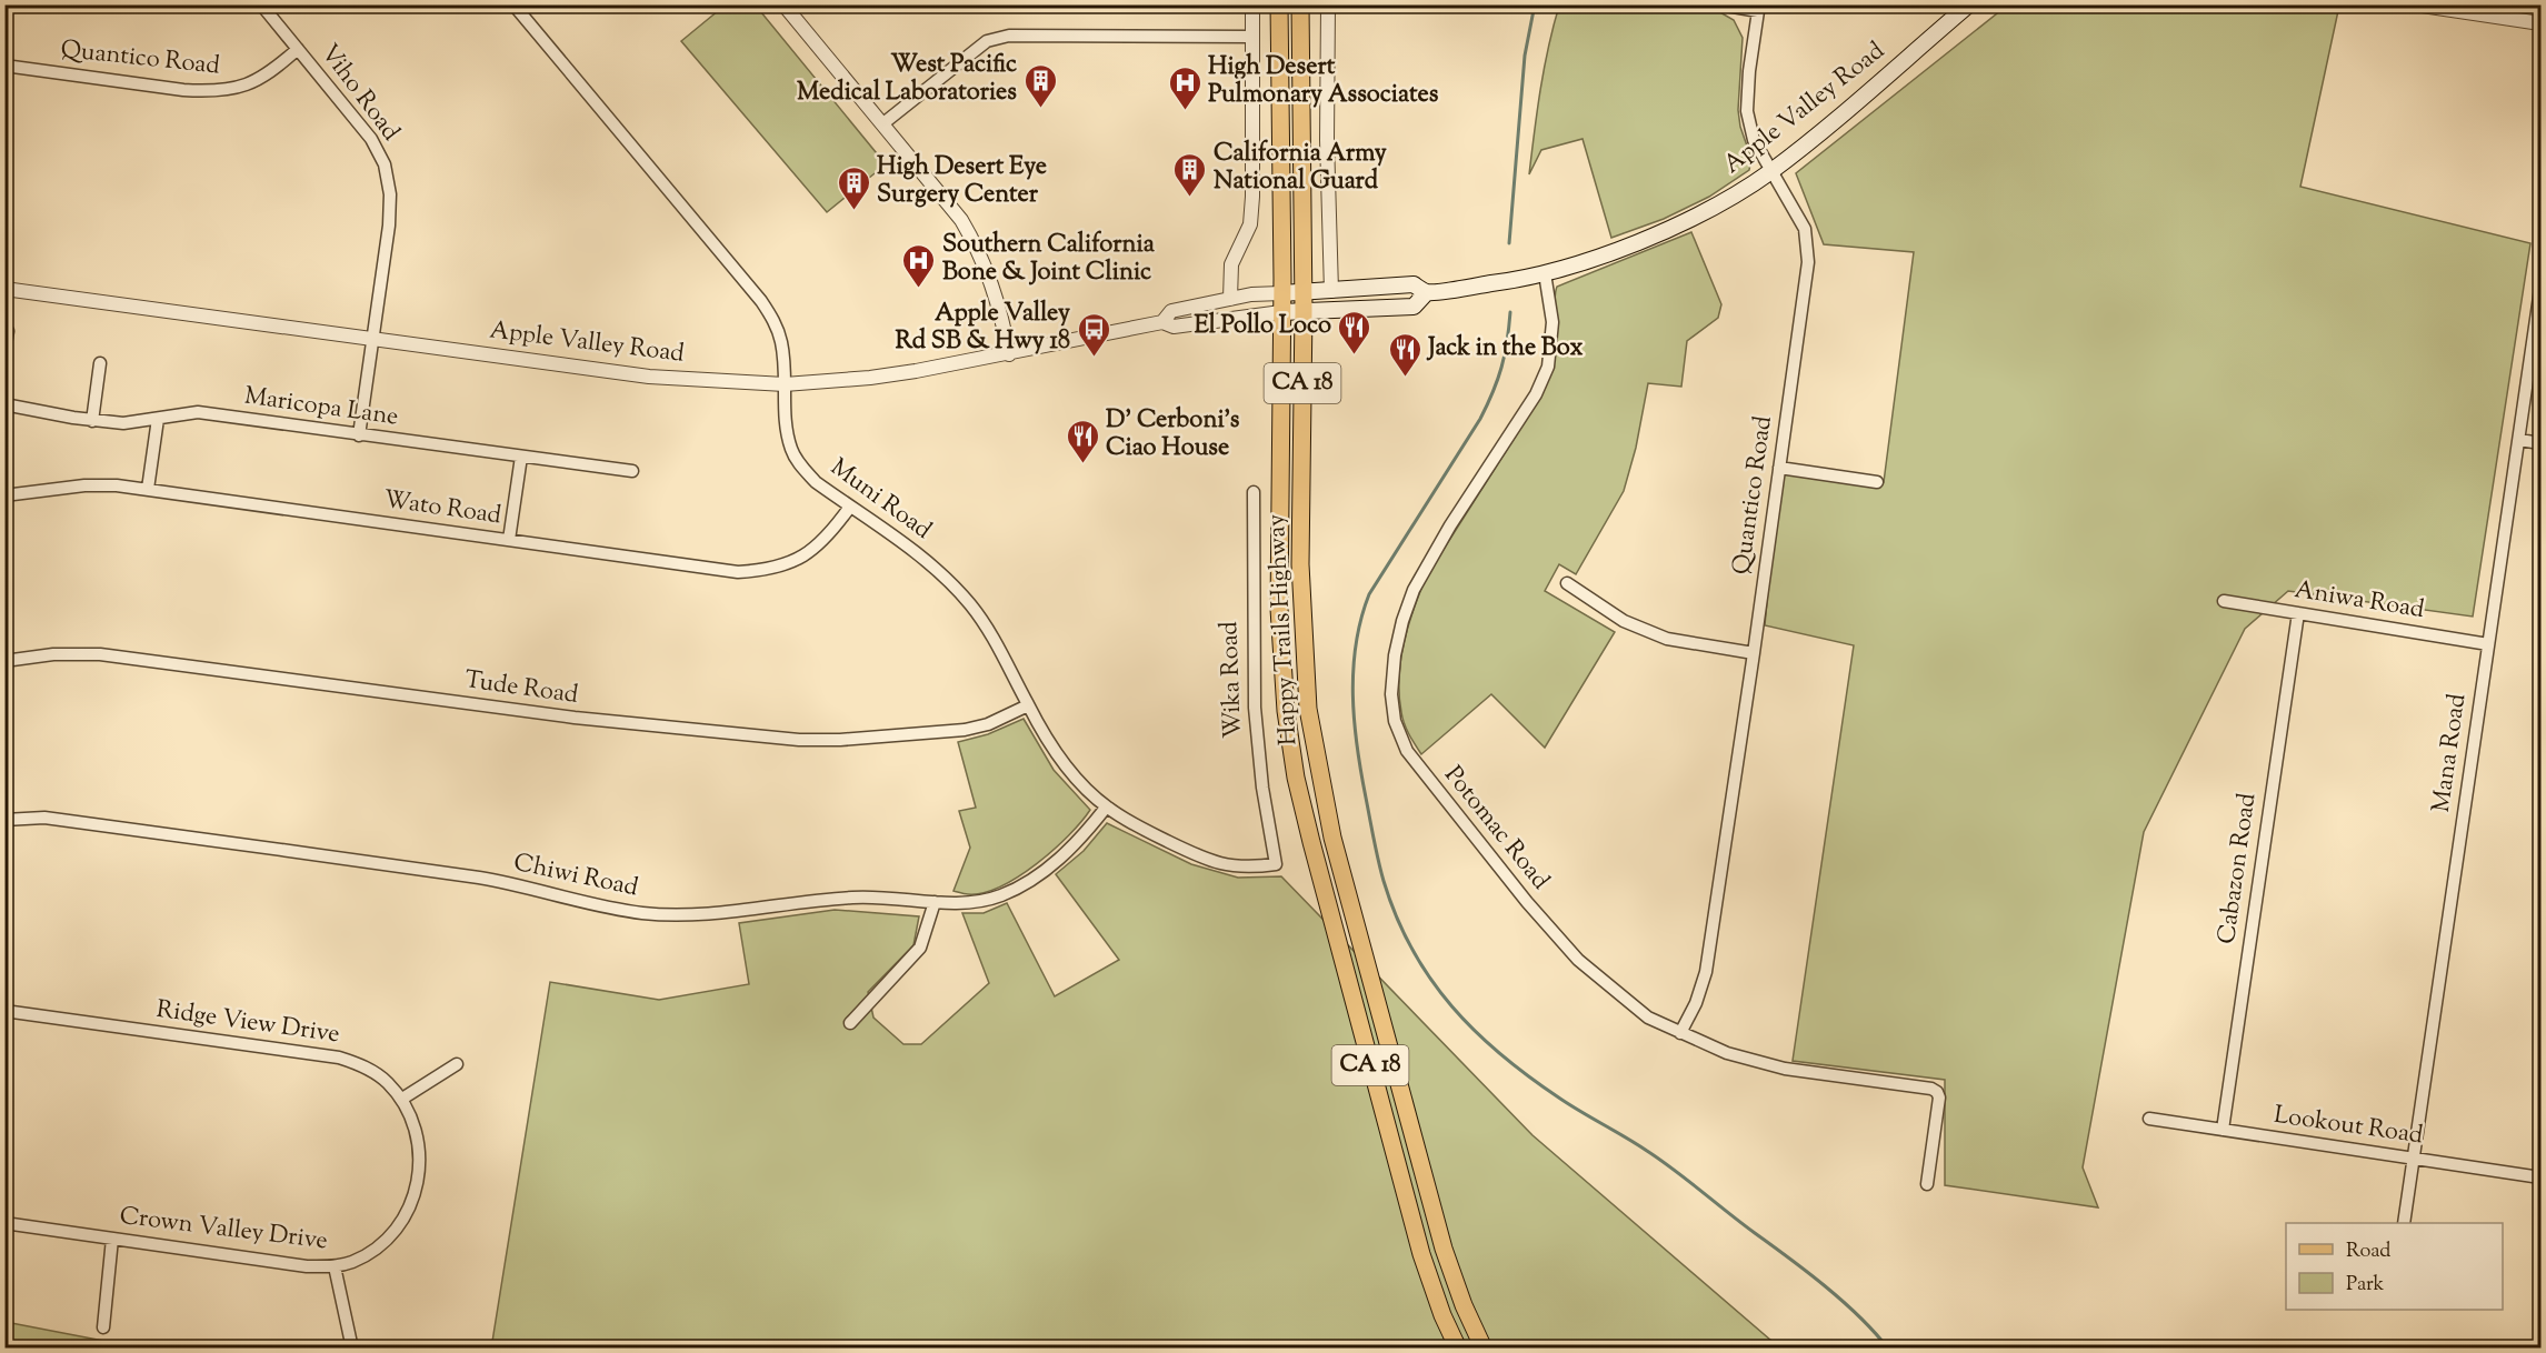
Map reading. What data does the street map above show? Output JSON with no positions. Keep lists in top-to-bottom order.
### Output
{
  "streets": {
    "main road": ["Apple Valley Road", "CA 18", "Happy Trails Highway"],
    "street": [
      "Quantico Road",
      "Viho Road",
      "Maricopa Lane",
      "Muni Road",
      "Wato Road",
      "Aniwa Road",
      "Wika Road",
      "Tude Road",
      "Mana Road",
      "Potomac Road",
      "Cabazon Road",
      "Chiwi Road",
      "Ridge View Drive",
      "Lookout Road",
      "Crown Valley Drive"
    ]
  },
  "crossings": [
    ["Quantico Road", "Viho Road"],
    ["Quantico Road", "Apple Valley Road"],
    ["Quantico Road", "Potomac Road"],
    ["Viho Road", "Apple Valley Road"],
    ["Viho Road", "Maricopa Lane"],
    ["Apple Valley Road", "Muni Road"],
    ["Apple Valley Road", "Happy Trails Highway"],
    ["Apple Valley Road", "Potomac Road"],
    ["Muni Road", "Wato Road"],
    ["Muni Road", "Wika Road"],
    ["Muni Road", "Tude Road"],
    ["Muni Road", "Chiwi Road"],
    ["Aniwa Road", "Mana Road"],
    ["Aniwa Road", "Cabazon Road"],
    ["Mana Road", "Lookout Road"],
    ["Cabazon Road", "Lookout Road"],
    ["Ridge View Drive", "Crown Valley Drive"]
  ],
  "places": {
    "building": ["West Pacific Medical Laboratories", "California Army National Guard", "High Desert Eye Surgery Center"],
    "hospital": ["High Desert Pulmonary Associates", "Southern California Bone & Joint Clinic"],
    "restaurant": ["El Pollo Loco", "Jack in the Box", "D' Cerboni's Ciao House"],
    "bus stop": ["Apple Valley Rd SB & Hwy 18"]
  },
  "legend": ["Road", "Park"]
}
